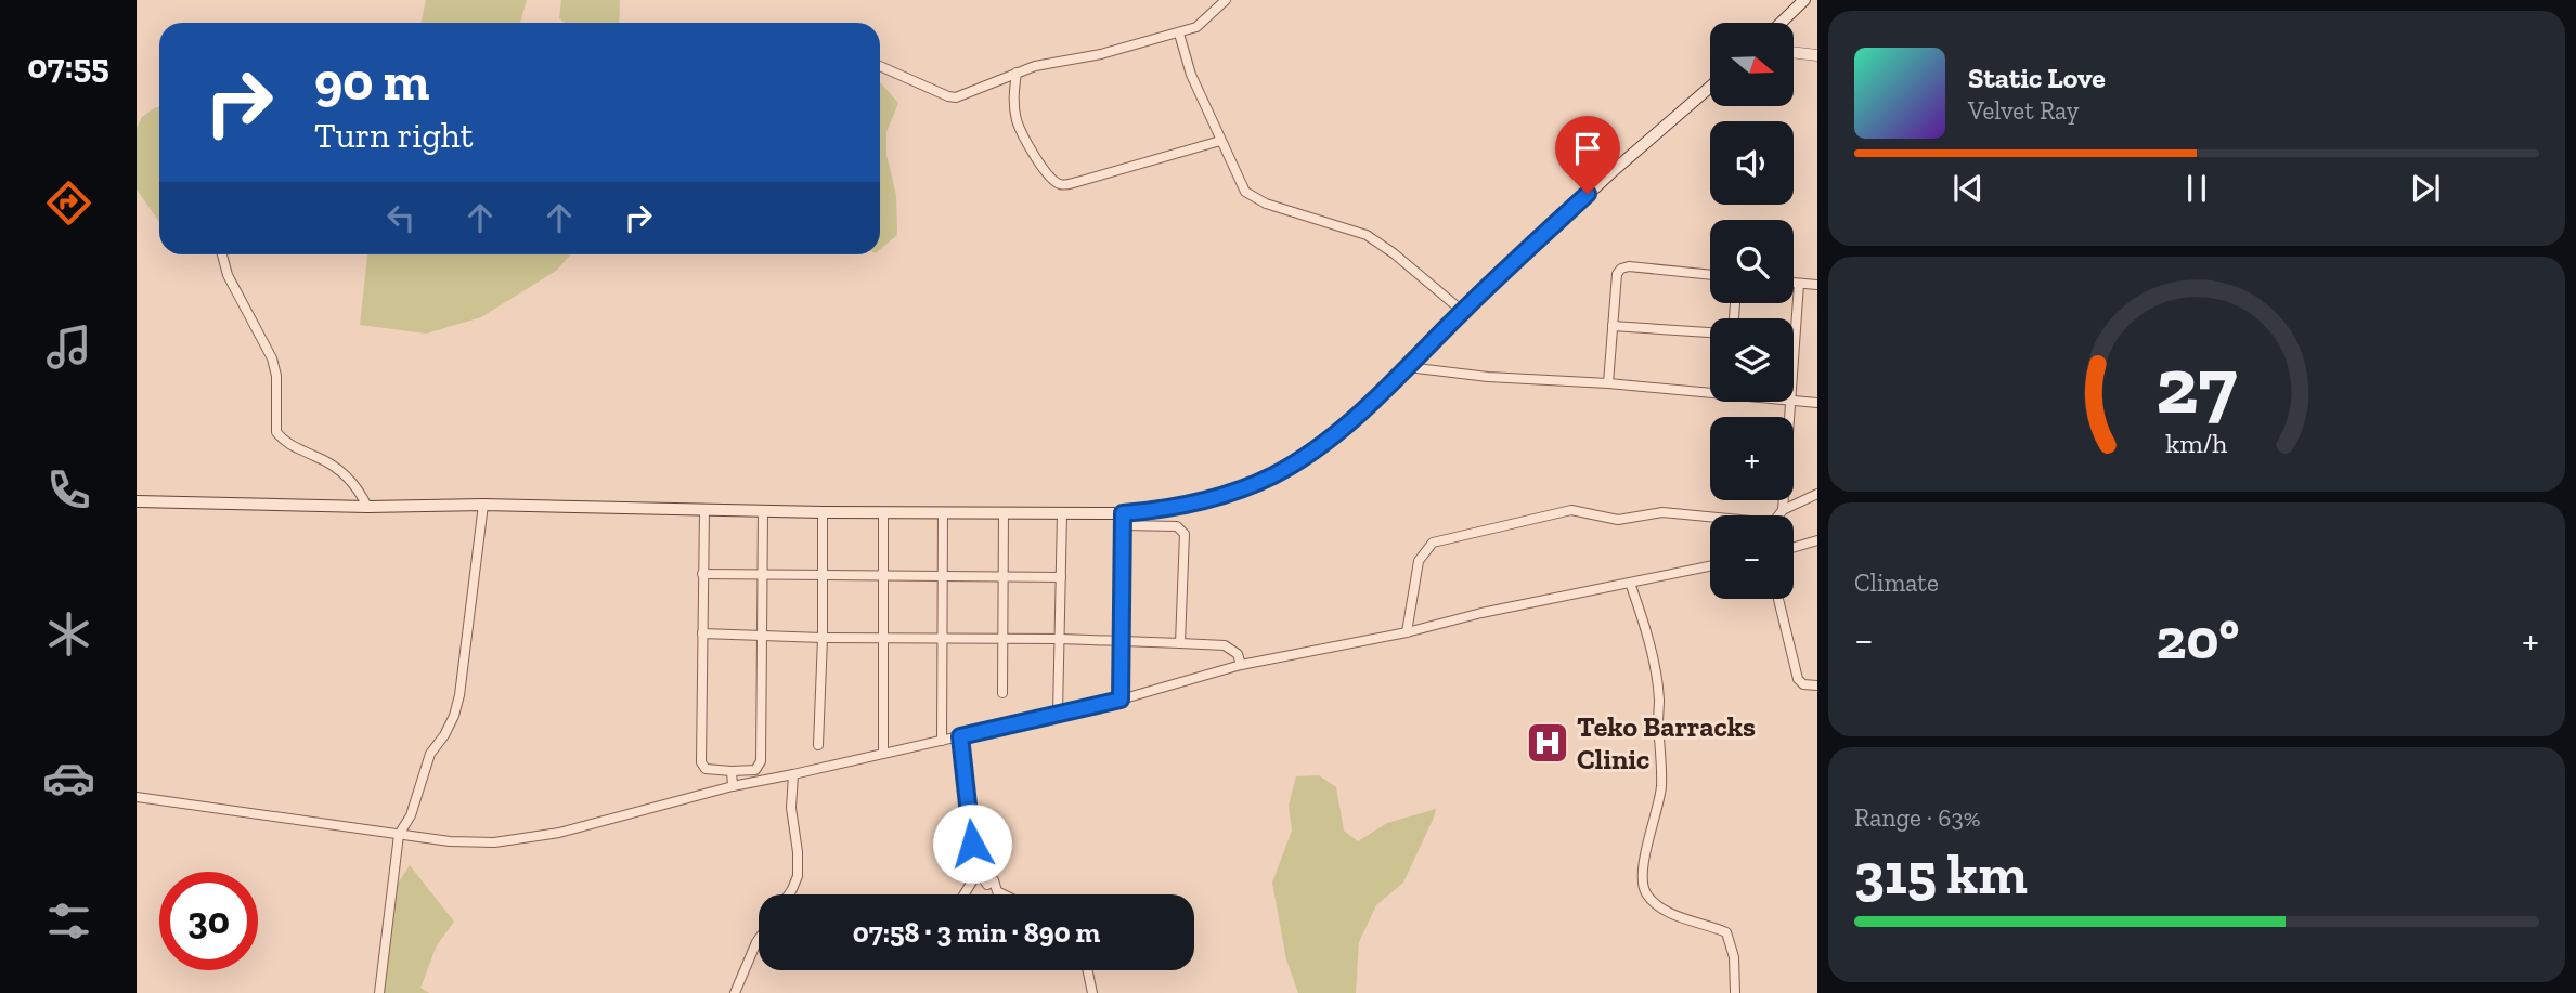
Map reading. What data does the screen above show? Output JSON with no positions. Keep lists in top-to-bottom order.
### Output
{
  "places": {
    "hospital": ["Teko Barracks Clinic"]
  },
  "north": "right",
  "page": {
    "tabs": "07:55",
    "map_buttons": ["+", "−"],
    "turn": ["90 m", "Turn right"],
    "song": ["Static Love", "Velvet Ray"],
    "tile": [
      "Climate",
      ["Range · 63%", "315 km"]
    ],
    "heat": ["−", "20°", "+"],
    "limit": "30",
    "trip": "07:58 · 3 min · 890 m",
    "gauge": ["27", "km/h"]
  }
}
